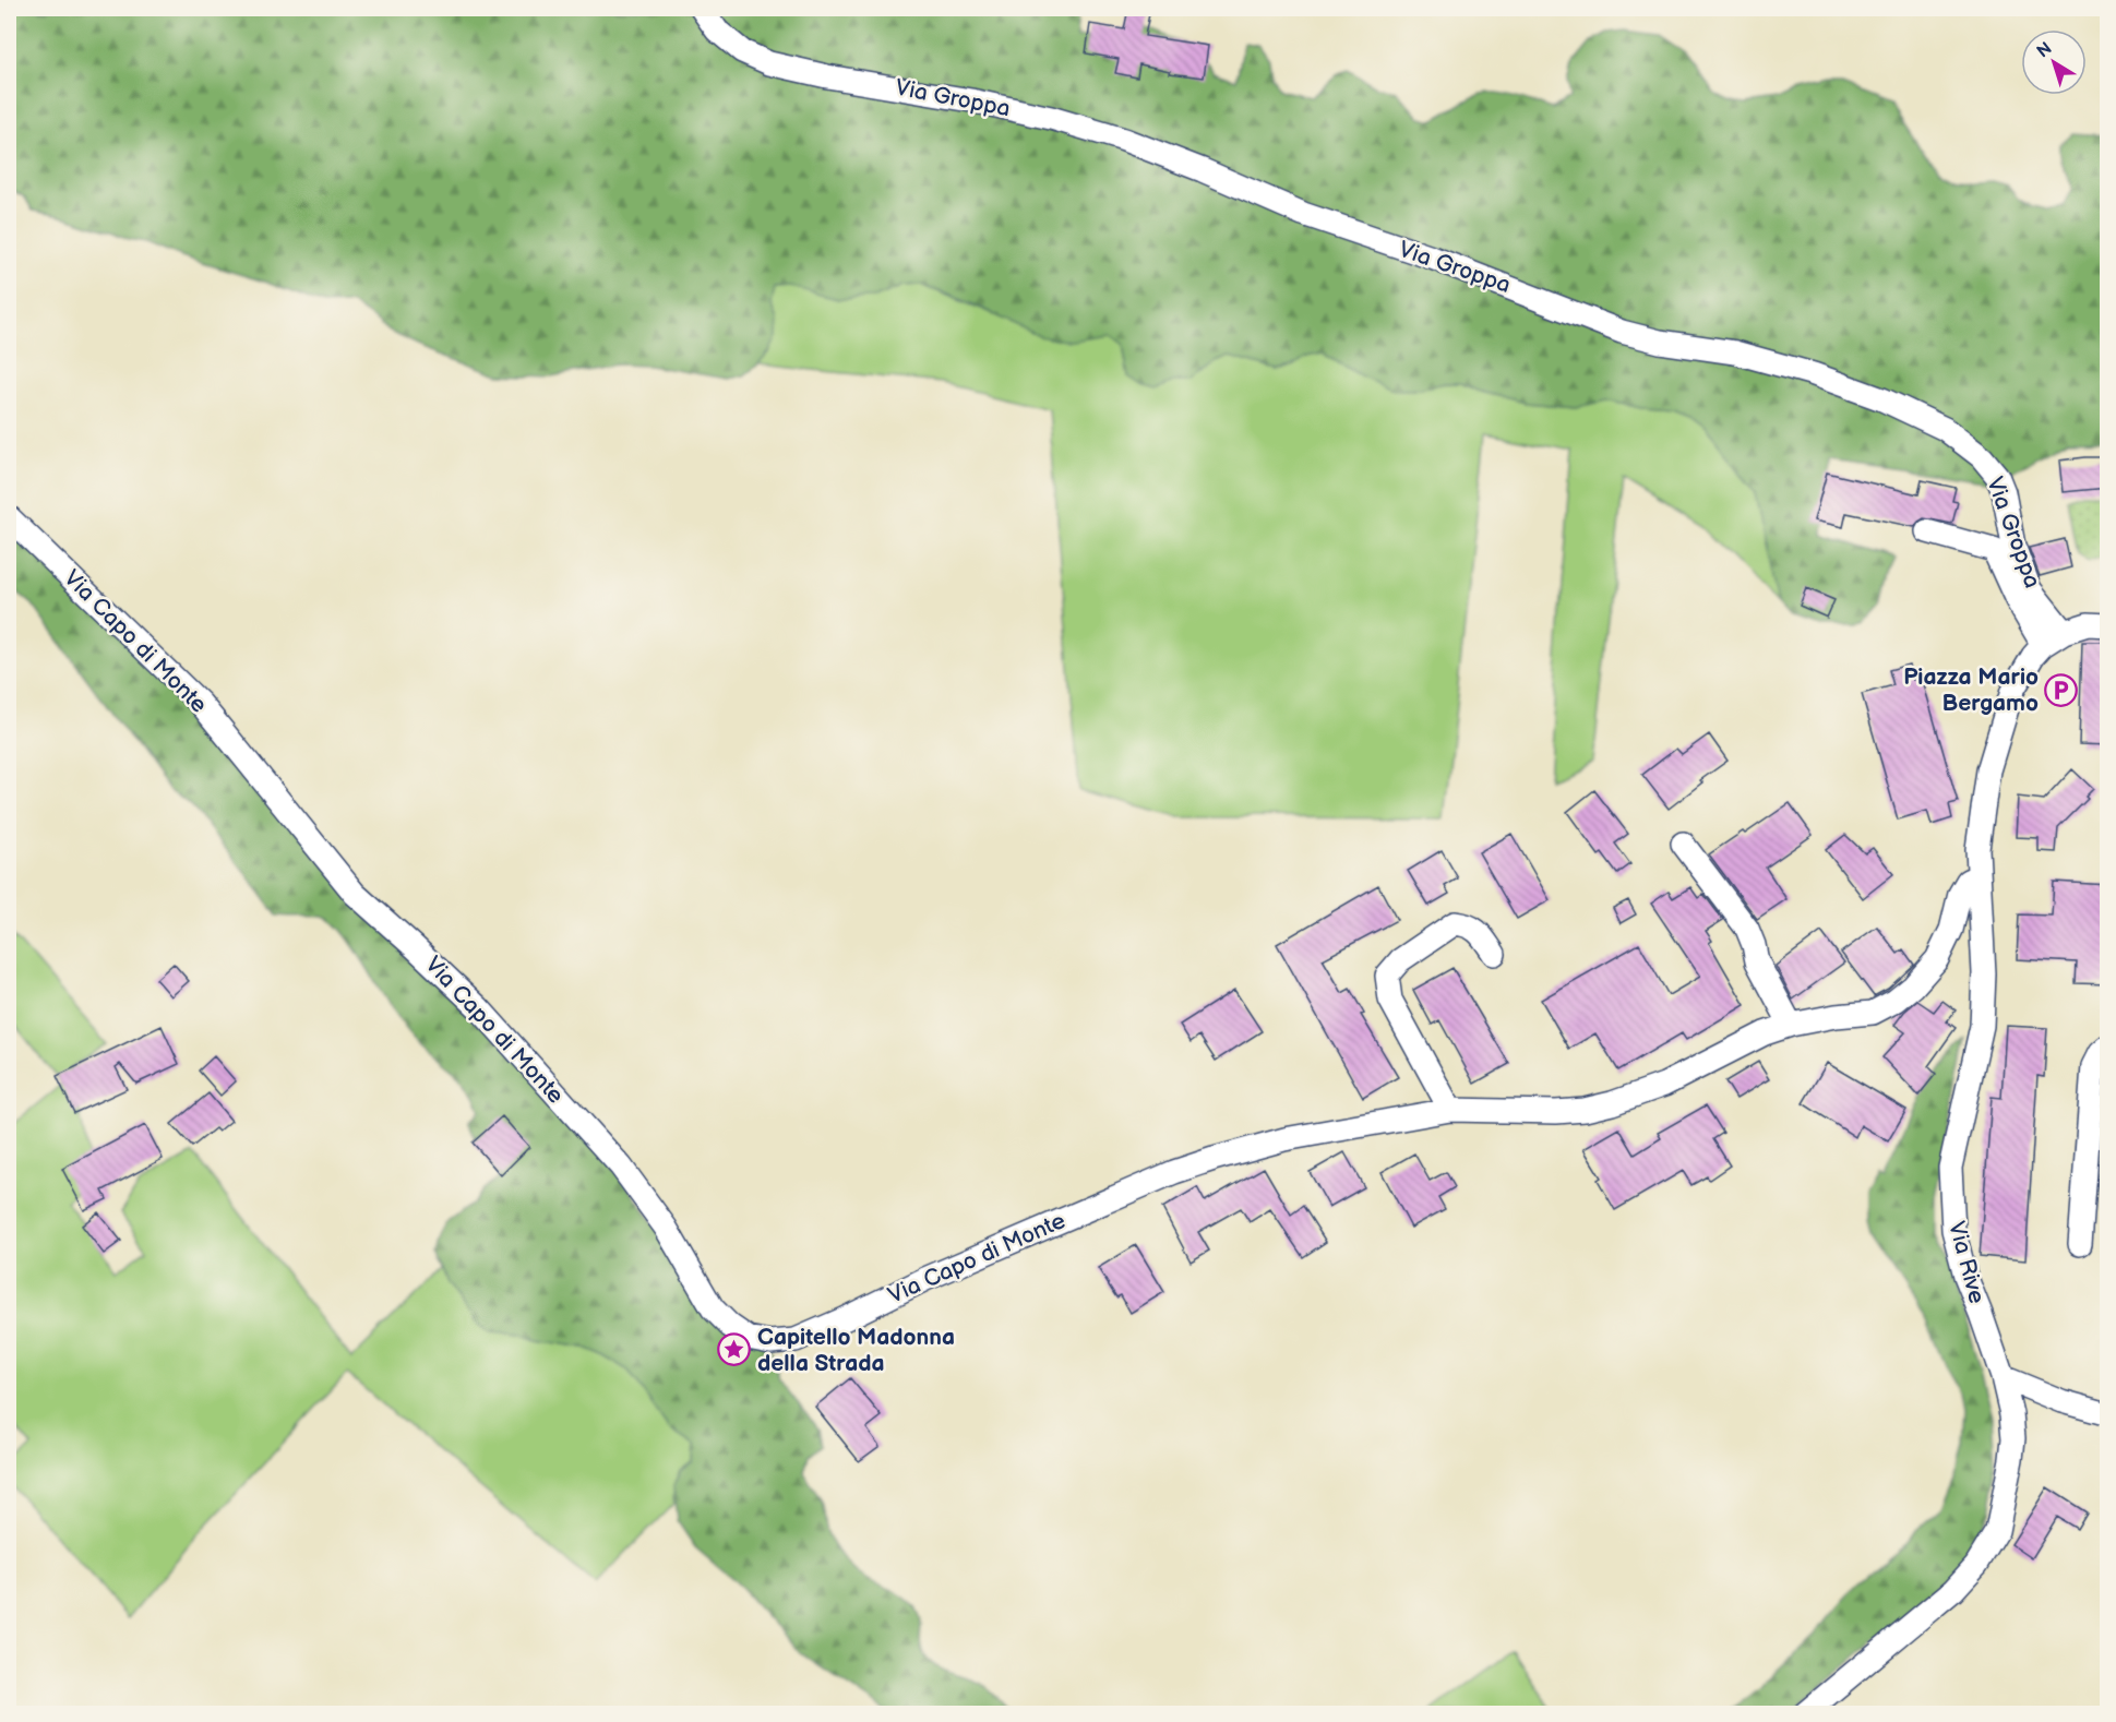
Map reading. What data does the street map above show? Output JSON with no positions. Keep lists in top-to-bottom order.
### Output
{
  "streets": {
    "street": ["Via Groppa", "Via Capo di Monte", "Via Rive"]
  },
  "crossings": [
    ["Via Groppa", "Via Rive"],
    ["Via Capo di Monte", "Via Rive"]
  ],
  "places": {
    "parking": ["Piazza Mario Bergamo"],
    "place": ["Capitello Madonna della Strada"]
  },
  "north": "top left"
}
